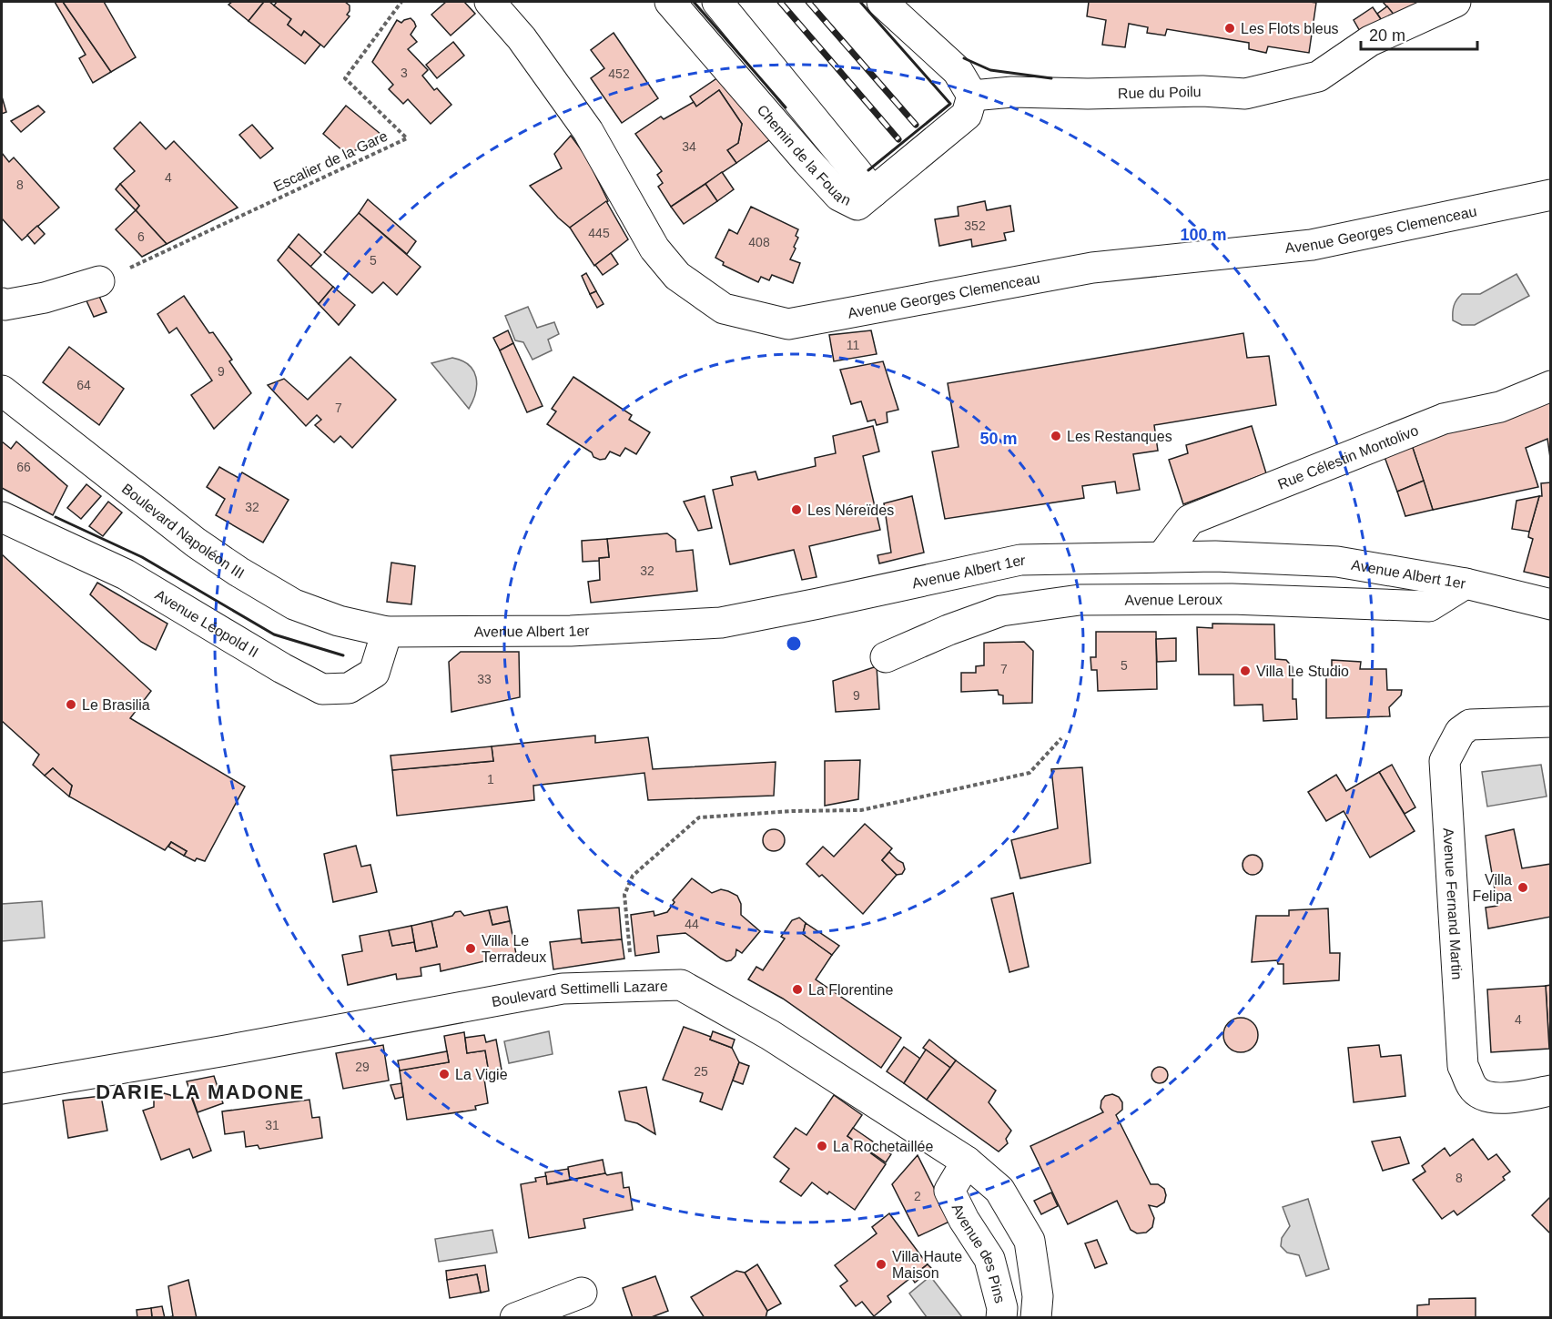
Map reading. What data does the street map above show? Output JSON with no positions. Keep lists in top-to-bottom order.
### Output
{
  "streets": {
    "street": [
      "Rue du Poilu",
      "Chemin de la Fouan",
      "Avenue Georges Clemenceau",
      "Rue Célestin Montolivo",
      "Boulevard Napoléon III",
      "Avenue Albert 1er",
      "Avenue Leroux",
      "Avenue Léopold II",
      "Avenue Fernand Martin",
      "Boulevard Settimelli Lazare",
      "Avenue des Pins"
    ],
    "path": ["Escalier de la Gare"]
  },
  "crossings": [
    ["Rue du Poilu", "Chemin de la Fouan"],
    ["Rue Célestin Montolivo", "Avenue Albert 1er"],
    ["Boulevard Napoléon III", "Avenue Albert 1er"],
    ["Boulevard Napoléon III", "Avenue Léopold II"],
    ["Avenue Albert 1er", "Avenue Leroux"],
    ["Avenue Albert 1er", "Avenue Léopold II"],
    ["Boulevard Settimelli Lazare", "Avenue des Pins"]
  ],
  "districts": ["DARIE LA MADONE"],
  "places": [
    "Les Flots bleus",
    "Les Restanques",
    "Les Néreïdes",
    "Villa Le Studio",
    "Le Brasilia",
    "Villa Felipa",
    "Villa Le Terradeux",
    "La Florentine",
    "La Vigie",
    "La Rochetaillée",
    "Villa Haute Maison"
  ],
  "house_numbers": [
    "3",
    "452",
    "34",
    "4",
    "8",
    "352",
    "445",
    "6",
    "408",
    "5",
    "11",
    "9",
    "64",
    "7",
    "66",
    "32",
    "32",
    "5",
    "7",
    "33",
    "9",
    "1",
    "44",
    "4",
    "29",
    "25",
    "31",
    "8",
    "2"
  ],
  "scale_bar": "20 m",
  "rings": ["100 m", "50 m"]
}
